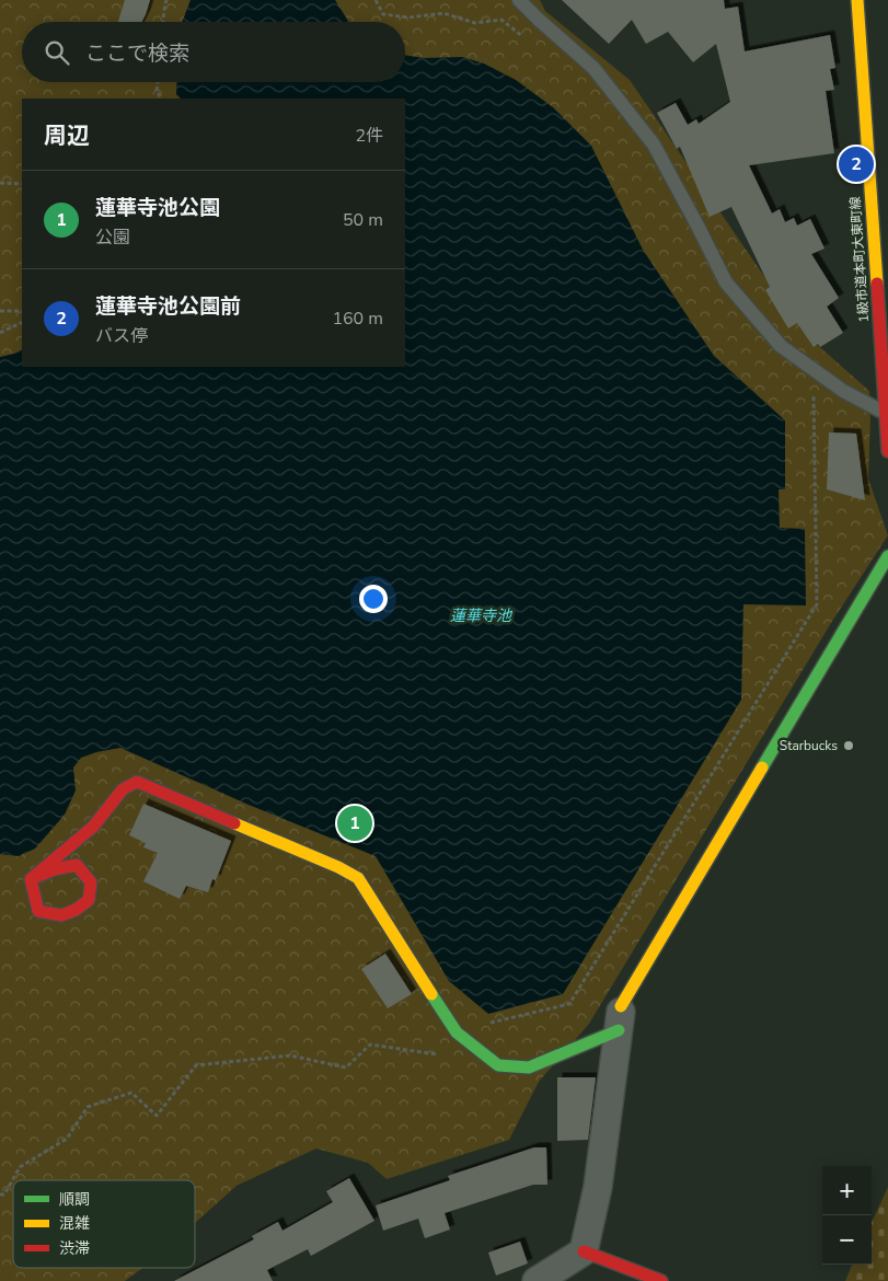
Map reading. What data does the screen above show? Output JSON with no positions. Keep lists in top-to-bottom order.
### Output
{
  "streets": {
    "street": ["1級市道本町大東町線"]
  },
  "water": ["蓮華寺池"],
  "places": ["Starbucks"],
  "legend": ["順調", "混雑", "渋滞"],
  "page": {
    "search": "ここで検索",
    "heading": ["周辺", "2件"],
    "pins": ["2", "1"],
    "list": [
      {
        "mark": "1",
        "name": "蓮華寺池公園",
        "note": "公園",
        "value": "50 m"
      },
      {
        "mark": "2",
        "name": "蓮華寺池公園前",
        "note": "バス停",
        "value": "160 m"
      }
    ],
    "map_buttons": ["+", "−"]
  }
}
